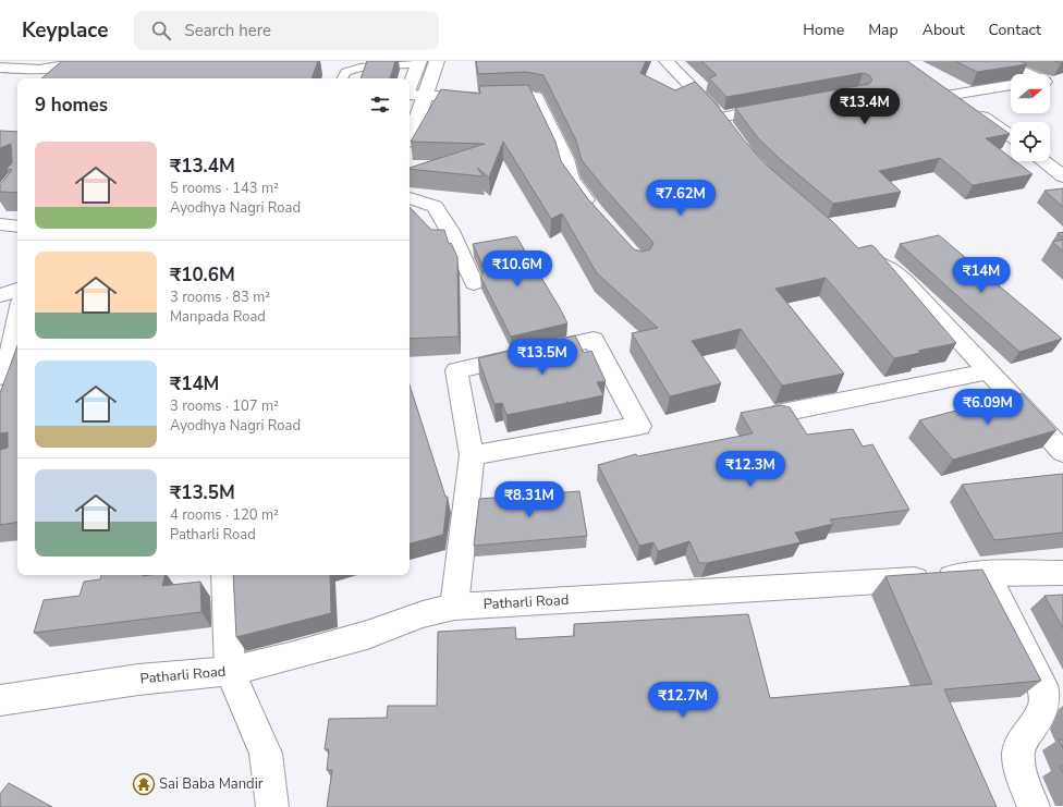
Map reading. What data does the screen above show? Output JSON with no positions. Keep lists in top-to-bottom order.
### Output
{
  "streets": {
    "street": ["Patharli Road"]
  },
  "places": {
    "temple": ["Sai Baba Mandir"]
  },
  "north": "right",
  "page": {
    "header": "Keyplace",
    "search": "Search here",
    "nav": [
      "Home",
      "Map",
      "About",
      "Contact"
    ],
    "heading": "9 homes",
    "price": [
      "₹13.4M",
      "₹7.62M",
      "₹10.6M",
      "₹14M",
      "₹13.5M",
      "₹6.09M",
      "₹12.3M",
      "₹8.31M",
      "₹12.7M"
    ],
    "list": [
      {
        "name": "₹13.4M",
        "note": "5 rooms · 143 m² · Ayodhya Nagri Road"
      },
      {
        "name": "₹10.6M",
        "note": "3 rooms · 83 m² · Manpada Road"
      },
      {
        "name": "₹14M",
        "note": "3 rooms · 107 m² · Ayodhya Nagri Road"
      },
      {
        "name": "₹13.5M",
        "note": "4 rooms · 120 m² · Patharli Road"
      }
    ]
  }
}
